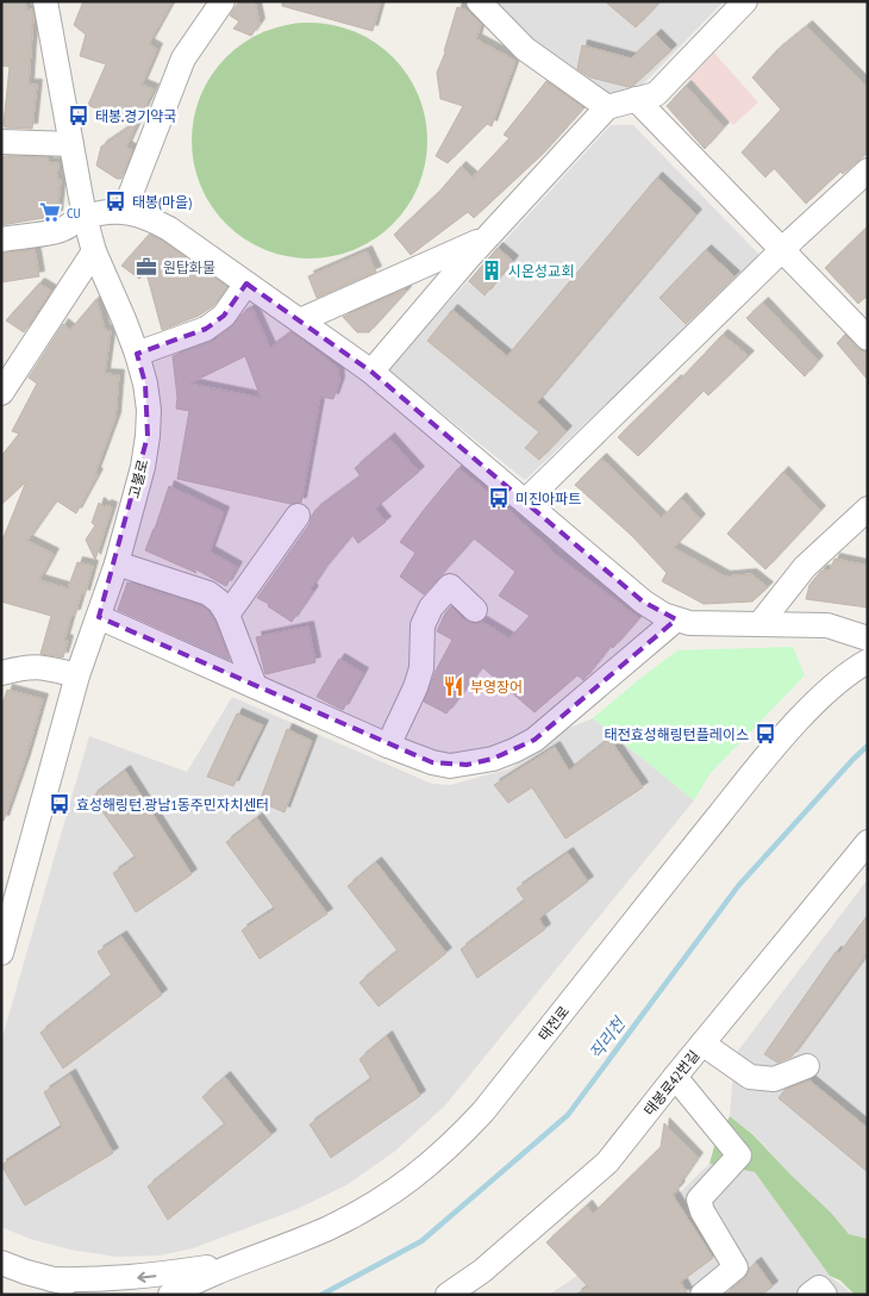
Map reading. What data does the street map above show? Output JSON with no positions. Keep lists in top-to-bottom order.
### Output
{
  "streets": {
    "street": ["고불로", "태전로", "태봉로42번길"]
  },
  "water": ["직리천"],
  "places": {
    "bus stop": [
      "태봉.경기약국",
      "태봉(마을)",
      "미진아파트",
      "태전효성해링턴플레이스",
      "효성해링턴.광남1동주민자치센터"
    ],
    "supermarket": ["CU"],
    "office": ["원탑화물"],
    "building": ["시온성교회"],
    "restaurant": ["부영장어"]
  }
}
